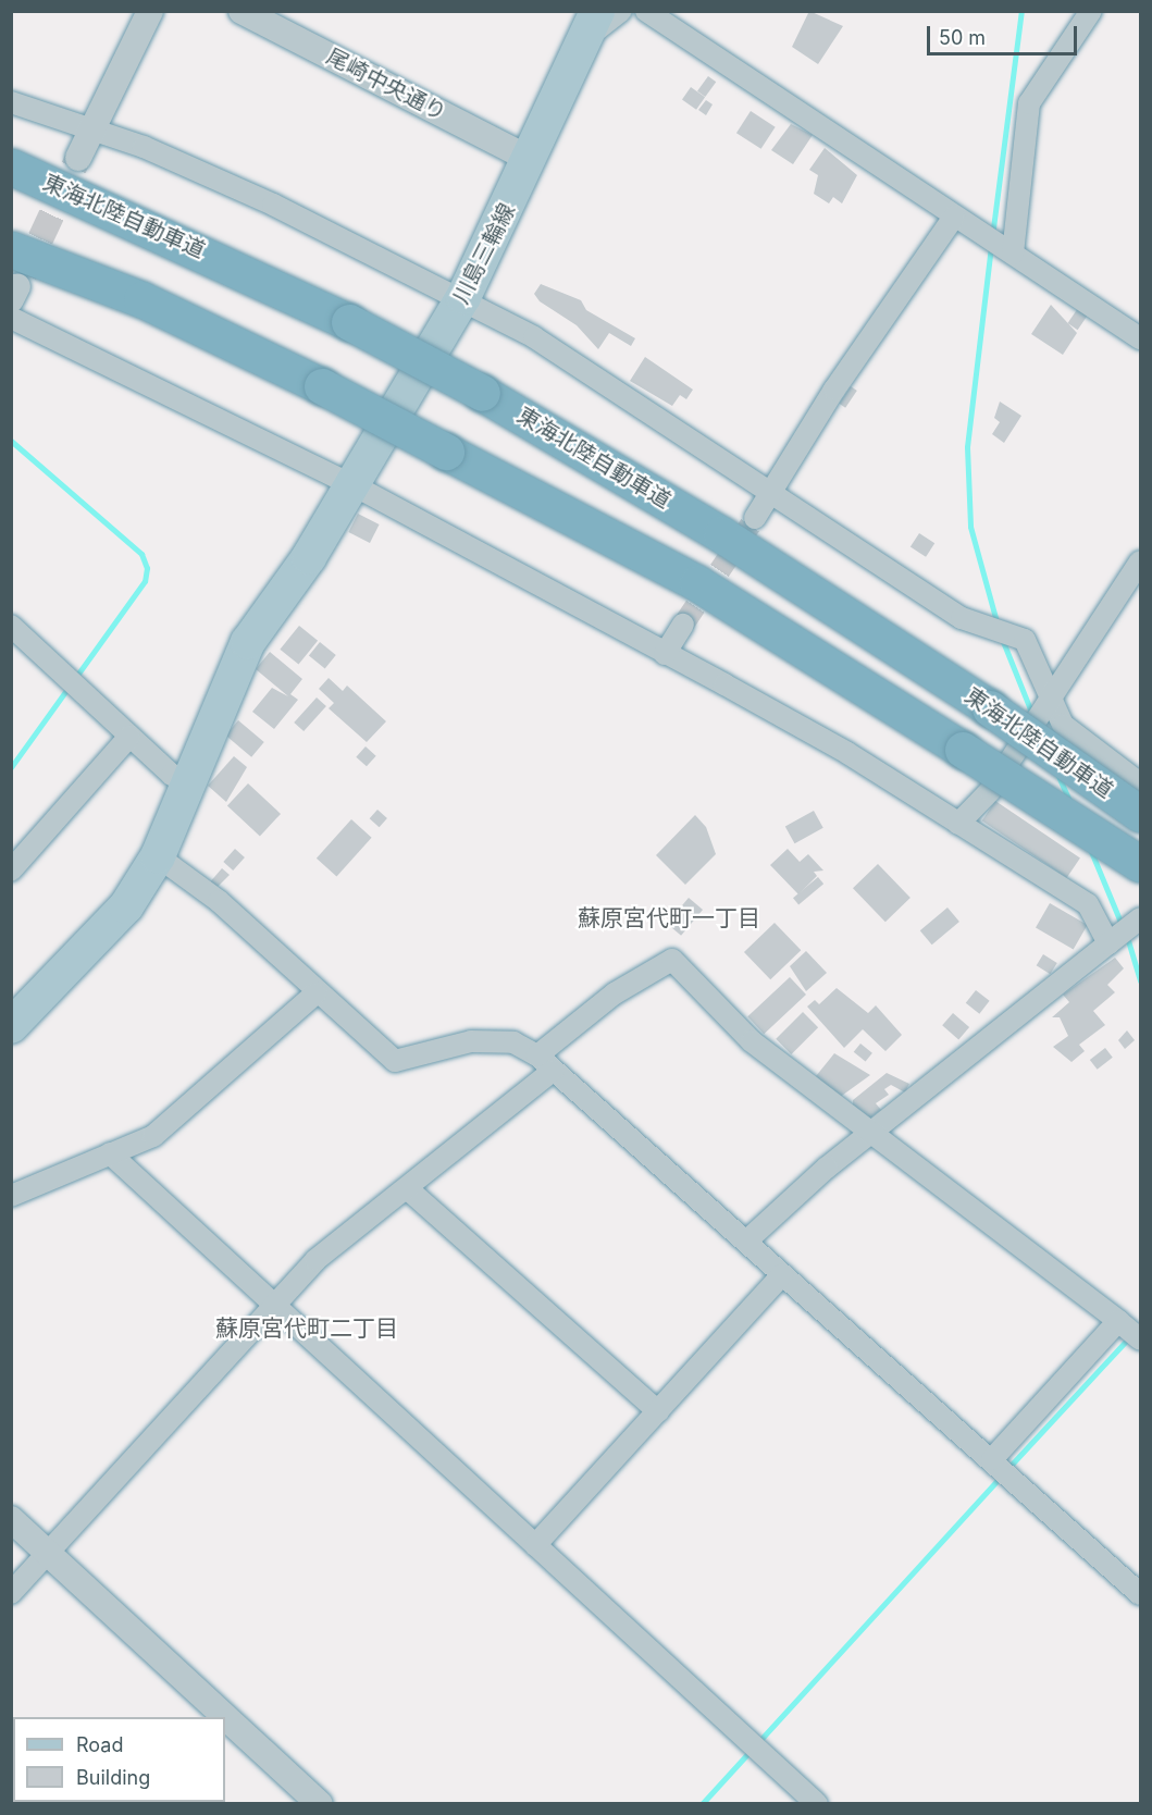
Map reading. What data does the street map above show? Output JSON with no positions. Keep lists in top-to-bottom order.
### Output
{
  "streets": {
    "highway": ["東海北陸自動車道"],
    "main road": ["川島三輪線"],
    "street": ["尾崎中央通り"]
  },
  "crossings": [
    ["尾崎中央通り", "川島三輪線"]
  ],
  "districts": ["蘇原宮代町一丁目", "蘇原宮代町二丁目"],
  "legend": ["Road", "Building"],
  "scale_bar": "50 m"
}
